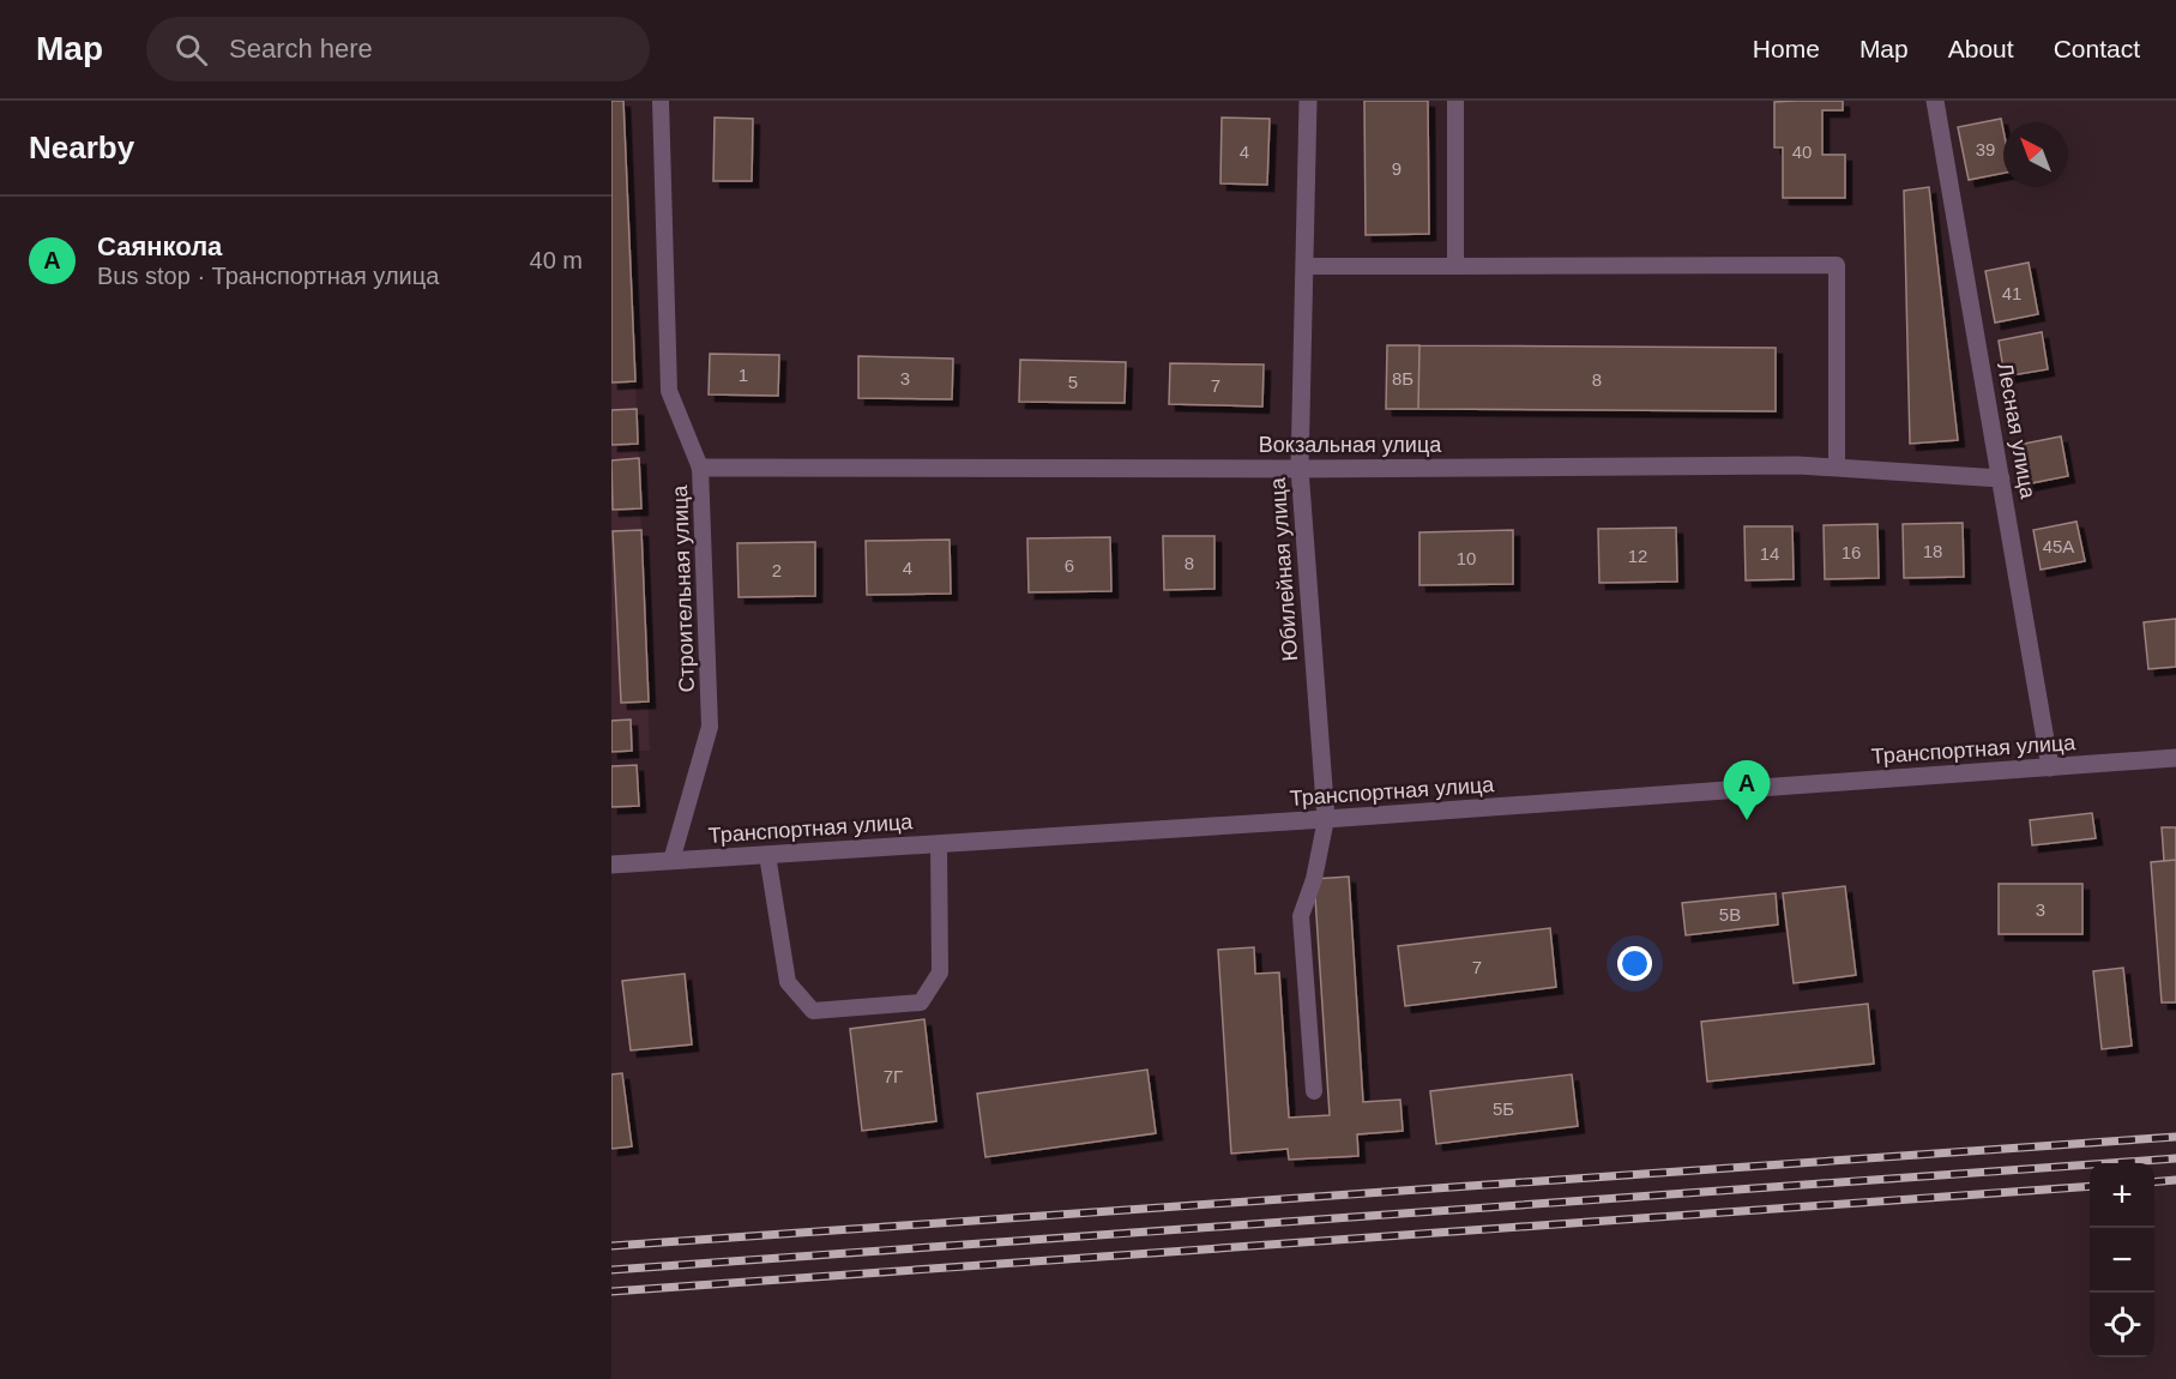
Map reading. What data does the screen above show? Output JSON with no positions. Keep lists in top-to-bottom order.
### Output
{
  "streets": {
    "street": [
      "Лесная улица",
      "Вокзальная улица",
      "Юбилейная улица",
      "Транспортная улица"
    ],
    "lane": ["Строительная улица"]
  },
  "crossings": [
    ["Лесная улица", "Вокзальная улица"],
    ["Лесная улица", "Транспортная улица"],
    ["Вокзальная улица", "Юбилейная улица"],
    ["Вокзальная улица", "Строительная улица"],
    ["Юбилейная улица", "Транспортная улица"],
    ["Строительная улица", "Транспортная улица"]
  ],
  "house_numbers": [
    "39",
    "4",
    "40",
    "9",
    "41",
    "1",
    "3",
    "8Б",
    "8",
    "5",
    "7",
    "45А",
    "18",
    "16",
    "14",
    "12",
    "10",
    "8",
    "6",
    "4",
    "2",
    "3",
    "5В",
    "7",
    "7Г",
    "5Б"
  ],
  "north": "top left",
  "page": {
    "header": "Map",
    "search": "Search here",
    "nav": [
      "Home",
      "Map",
      "About",
      "Contact"
    ],
    "heading": "Nearby",
    "list": [
      {
        "mark": "A",
        "name": "Саянкола",
        "note": "Bus stop · Транспортная улица",
        "value": "40 m"
      }
    ],
    "pins": "A",
    "map_buttons": ["+", "−"]
  }
}
